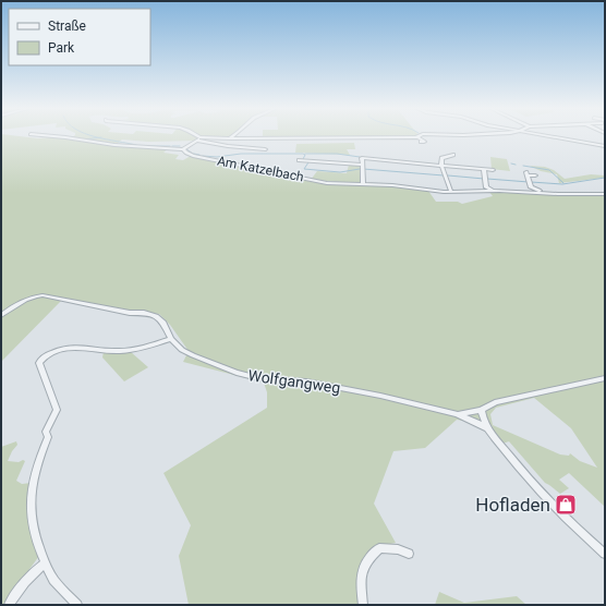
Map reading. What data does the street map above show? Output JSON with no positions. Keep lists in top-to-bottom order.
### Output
{
  "streets": {
    "street": ["Am Katzelbach", "Wolfgangweg"]
  },
  "places": {
    "shop": ["Hofladen"]
  },
  "legend": ["Straße", "Park"]
}
